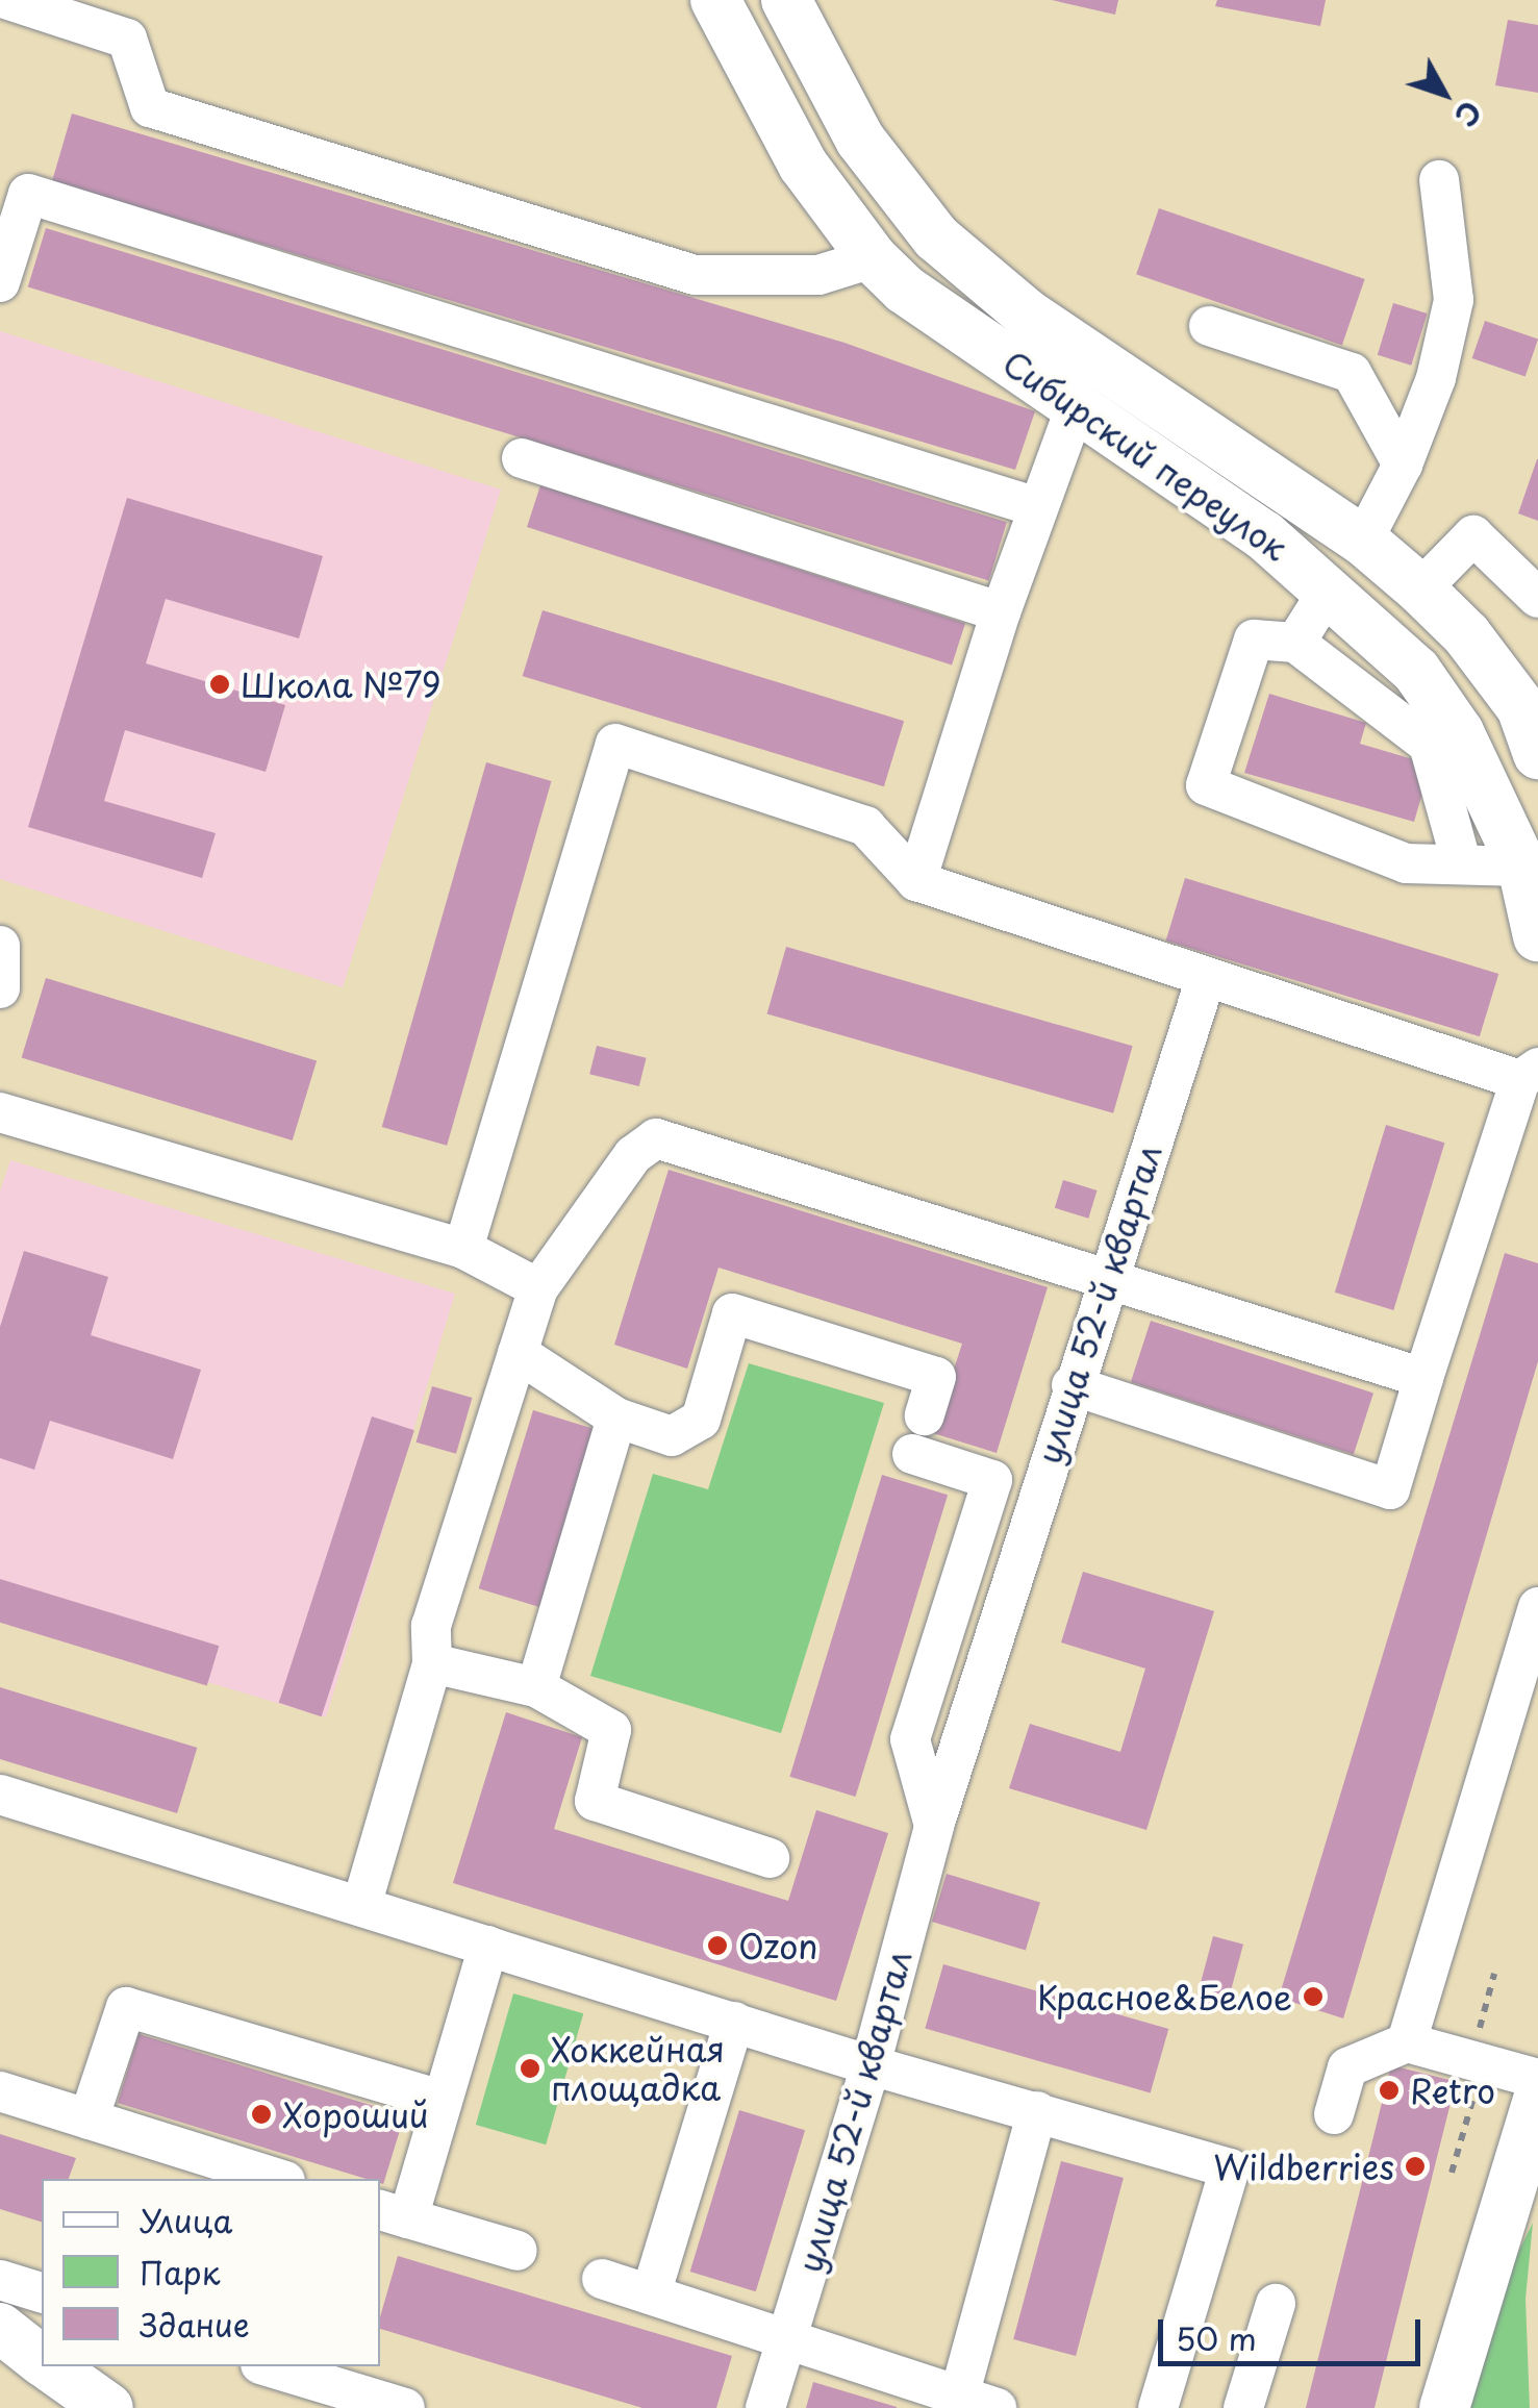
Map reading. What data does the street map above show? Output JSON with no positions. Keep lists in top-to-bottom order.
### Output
{
  "streets": {
    "main road": ["Сибирский переулок"],
    "street": ["улица 52-й квартал"]
  },
  "places": [
    "Школа №79",
    "Ozon",
    "Красное&Белое",
    "Хоккейная площадка",
    "Retro",
    "Хороший",
    "Wildberries"
  ],
  "legend": ["Улица", "Парк", "Здание"],
  "scale_bar": "50 m",
  "north": "bottom right"
}
